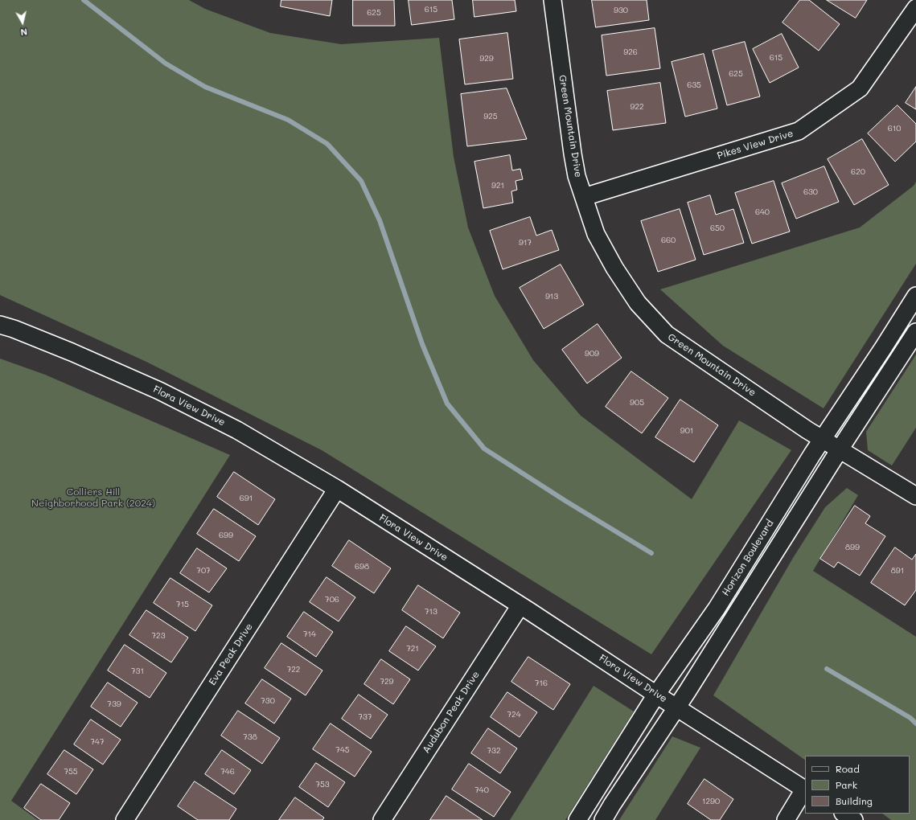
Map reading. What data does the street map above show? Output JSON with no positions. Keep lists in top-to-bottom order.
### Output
{
  "streets": {
    "street": [
      "Green Mountain Drive",
      "Pikes View Drive",
      "Flora View Drive",
      "Horizon Boulevard",
      "Eva Peak Drive",
      "Audubon Peak Drive"
    ]
  },
  "crossings": [
    ["Green Mountain Drive", "Pikes View Drive"],
    ["Green Mountain Drive", "Horizon Boulevard"],
    ["Flora View Drive", "Horizon Boulevard"],
    ["Flora View Drive", "Eva Peak Drive"],
    ["Flora View Drive", "Audubon Peak Drive"]
  ],
  "parks": ["Colliers Hill Neighborhood Park (2024)"],
  "house_numbers": [
    "615",
    "930",
    "625",
    "926",
    "615",
    "929",
    "625",
    "635",
    "922",
    "925",
    "610",
    "620",
    "921",
    "630",
    "640",
    "650",
    "660",
    "917",
    "913",
    "909",
    "905",
    "901",
    "691",
    "699",
    "899",
    "698",
    "707",
    "891",
    "706",
    "715",
    "713",
    "714",
    "723",
    "721",
    "722",
    "731",
    "729",
    "716",
    "730",
    "739",
    "724",
    "737",
    "738",
    "747",
    "745",
    "732",
    "755",
    "746",
    "753",
    "740",
    "1290"
  ],
  "legend": ["Road", "Park", "Building"],
  "north": "bottom"
}
